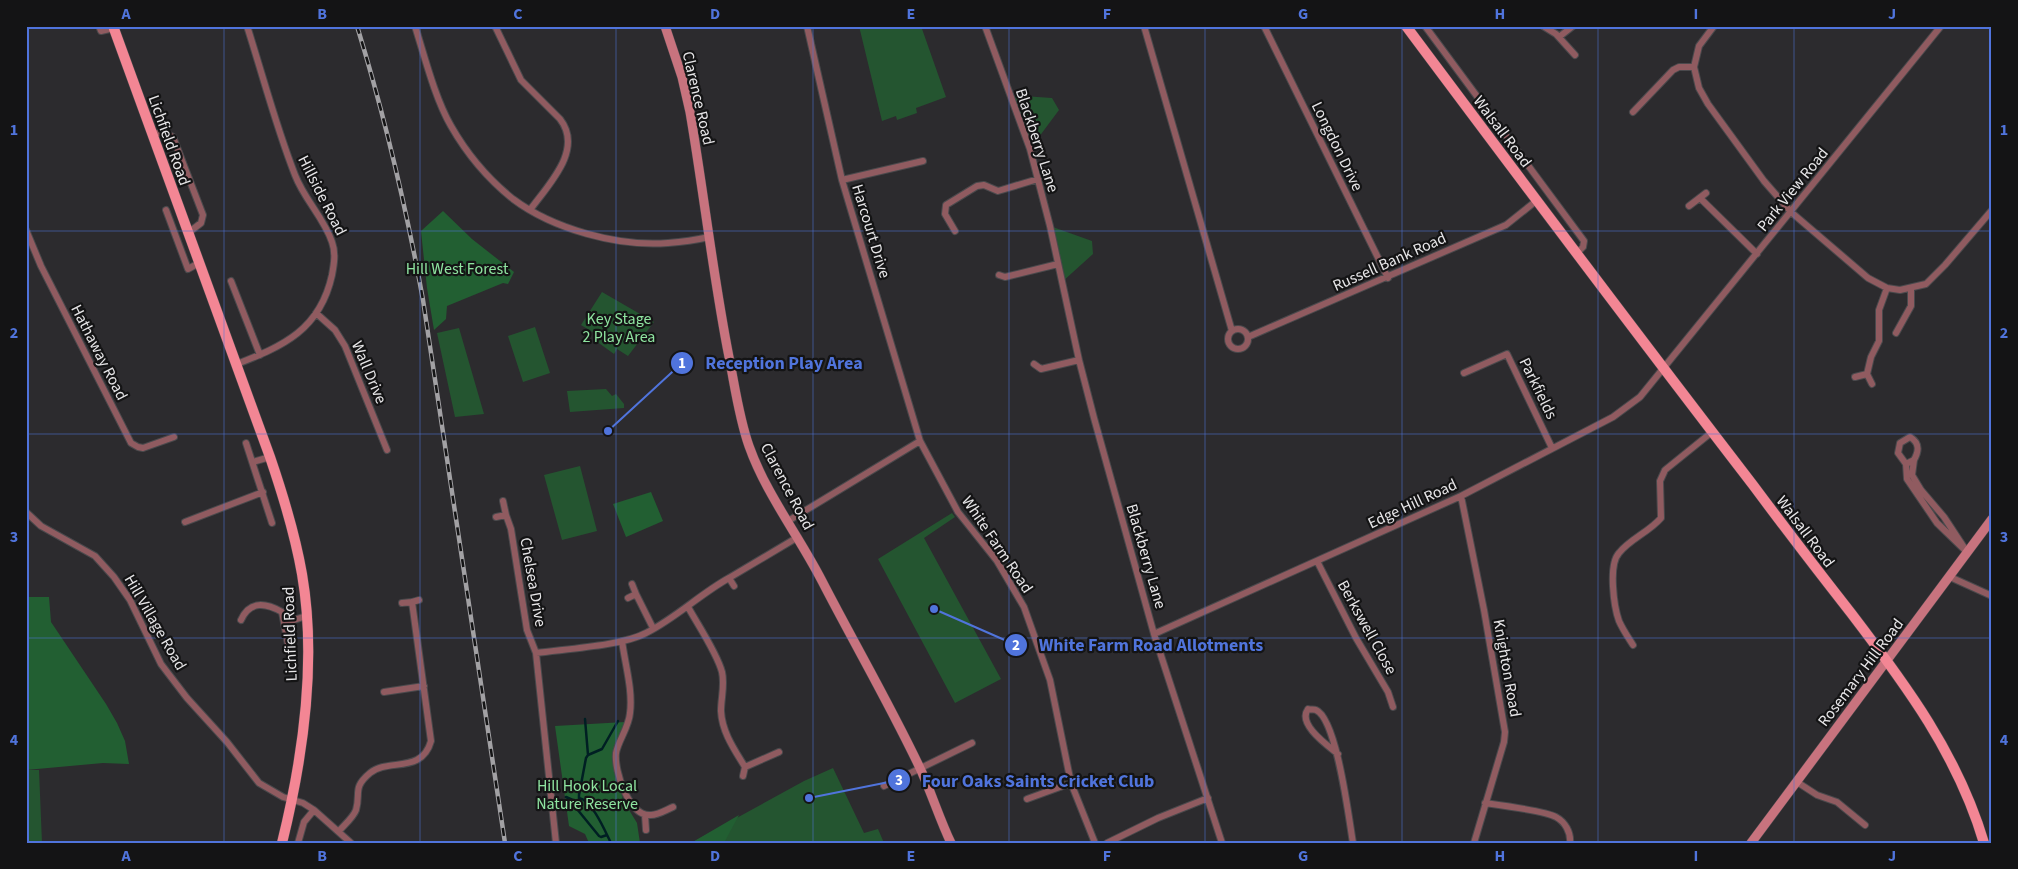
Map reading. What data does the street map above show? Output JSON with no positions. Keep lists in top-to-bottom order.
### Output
{
  "streets": {
    "main road": ["Walsall Road", "Lichfield Road"],
    "street": [
      "Clarence Road",
      "Blackberry Lane",
      "Longdon Drive",
      "Park View Road",
      "Hillside Road",
      "Harcourt Drive",
      "Russell Bank Road",
      "Hathaway Road",
      "Wall Drive",
      "Parkfields",
      "Edge Hill Road",
      "White Farm Road",
      "Chelsea Drive",
      "Hill Village Road",
      "Berkswell Close",
      "Knighton Road",
      "Rosemary Hill Road"
    ]
  },
  "crossings": [
    ["Walsall Road", "Park View Road"],
    ["Walsall Road", "Russell Bank Road"],
    ["Walsall Road", "Edge Hill Road"],
    ["Walsall Road", "Rosemary Hill Road"],
    ["Lichfield Road", "Hillside Road"],
    ["Lichfield Road", "Hill Village Road"],
    ["Blackberry Lane", "Edge Hill Road"],
    ["Longdon Drive", "Russell Bank Road"],
    ["Park View Road", "Edge Hill Road"],
    ["Hillside Road", "Wall Drive"],
    ["Harcourt Drive", "White Farm Road"],
    ["Parkfields", "Edge Hill Road"],
    ["Edge Hill Road", "Berkswell Close"],
    ["Edge Hill Road", "Knighton Road"]
  ],
  "parks": ["Hill West Forest", "Key Stage 2 Play Area", "Hill Hook Local Nature Reserve"],
  "places": ["Reception Play Area", "White Farm Road Allotments", "Four Oaks Saints Cricket Club"],
  "grid": {
    "columns": [
      "A",
      "B",
      "C",
      "D",
      "E",
      "F",
      "G",
      "H",
      "I",
      "J"
    ],
    "rows": [
      "1",
      "2",
      "3",
      "4"
    ]
  }
}
